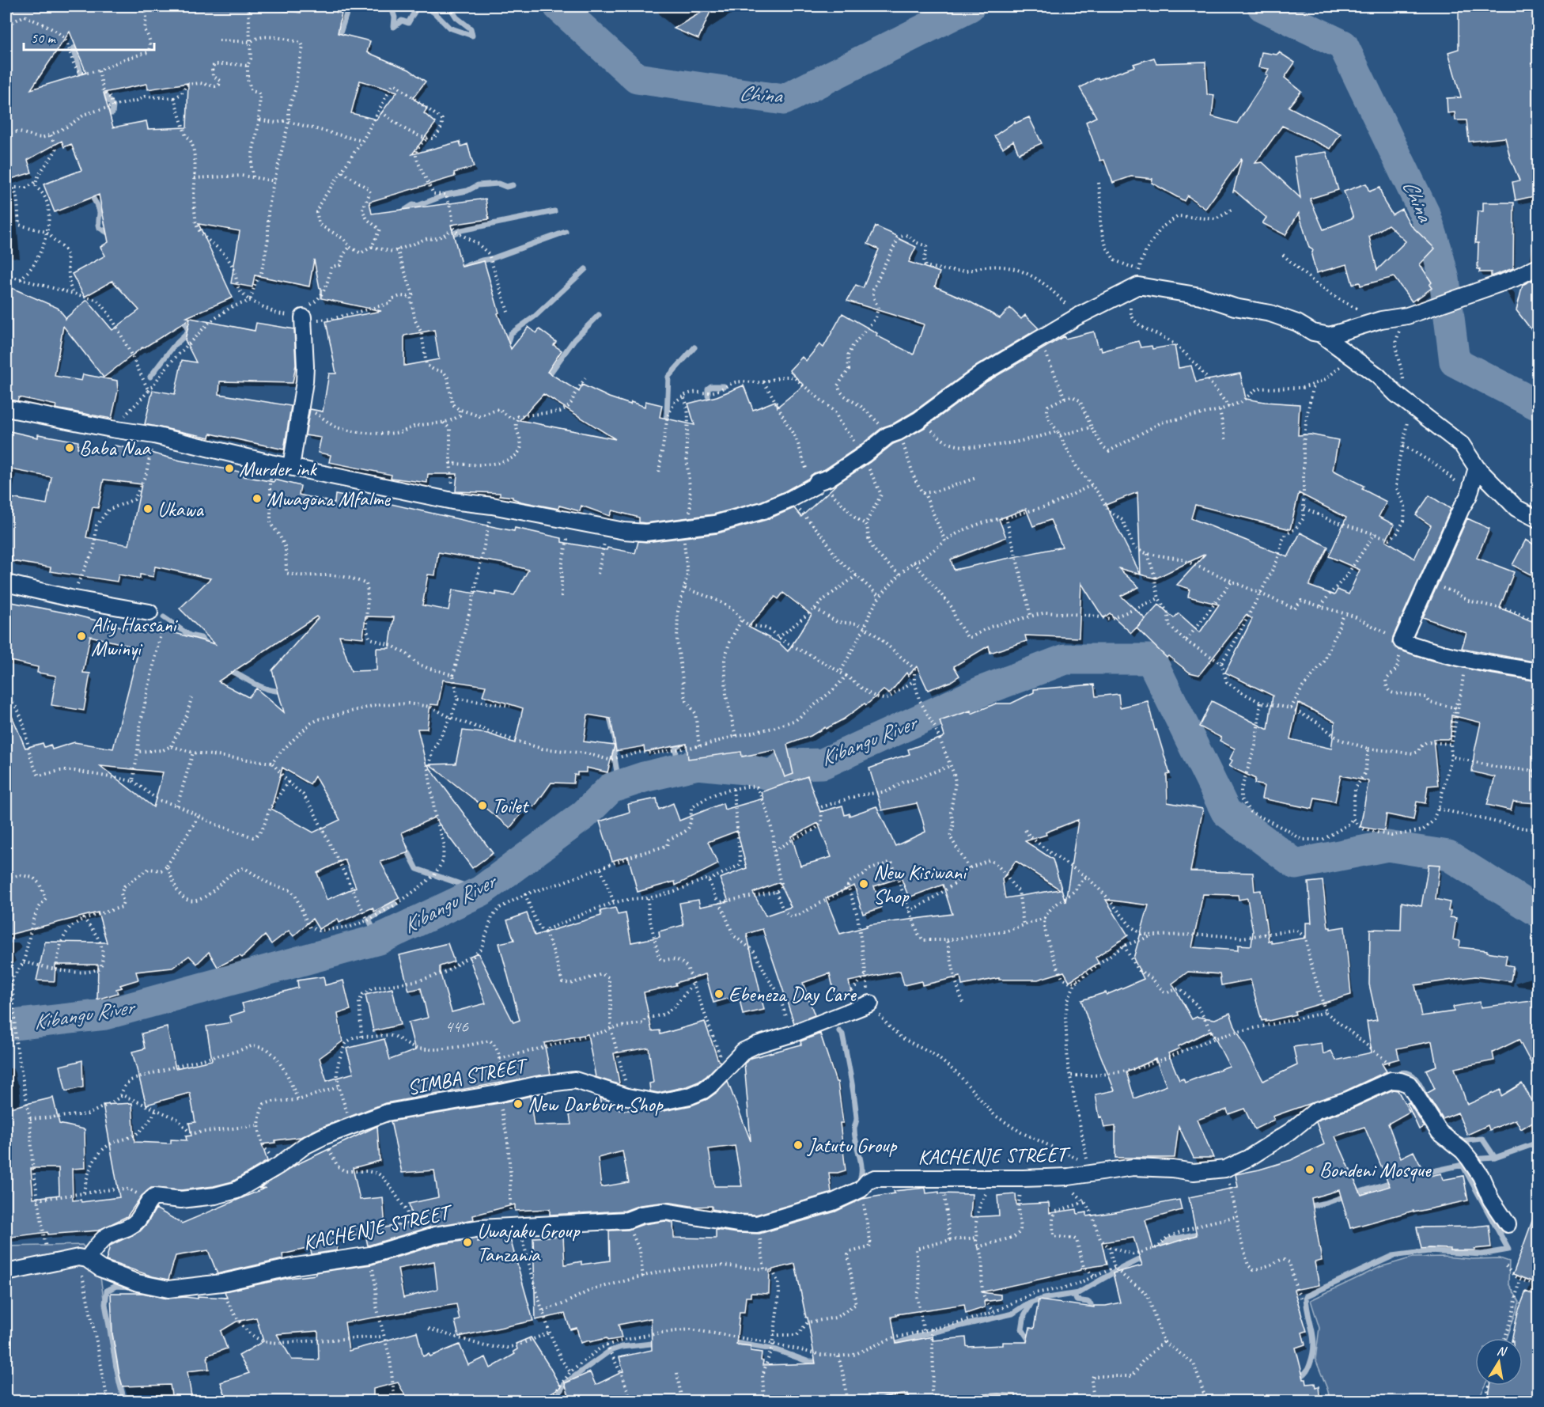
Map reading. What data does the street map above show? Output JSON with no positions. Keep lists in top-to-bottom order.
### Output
{
  "streets": {
    "street": ["SIMBA STREET", "KACHENJE STREET"]
  },
  "water": ["China", "Kibangu River"],
  "places": [
    "Baba Naa",
    "Murder ink",
    "Mwagona Mfalme",
    "Ukawa",
    "Aliy Hassani Mwinyi",
    "Toilet",
    "New Kisiwani Shop",
    "Ebeneza Day Care",
    "New Darburn Shop",
    "Jatutu Group",
    "Bondeni Mosque",
    "Uwajaku Group Tanzania"
  ],
  "house_numbers": ["446"],
  "scale_bar": "50 m",
  "north": "top"
}
